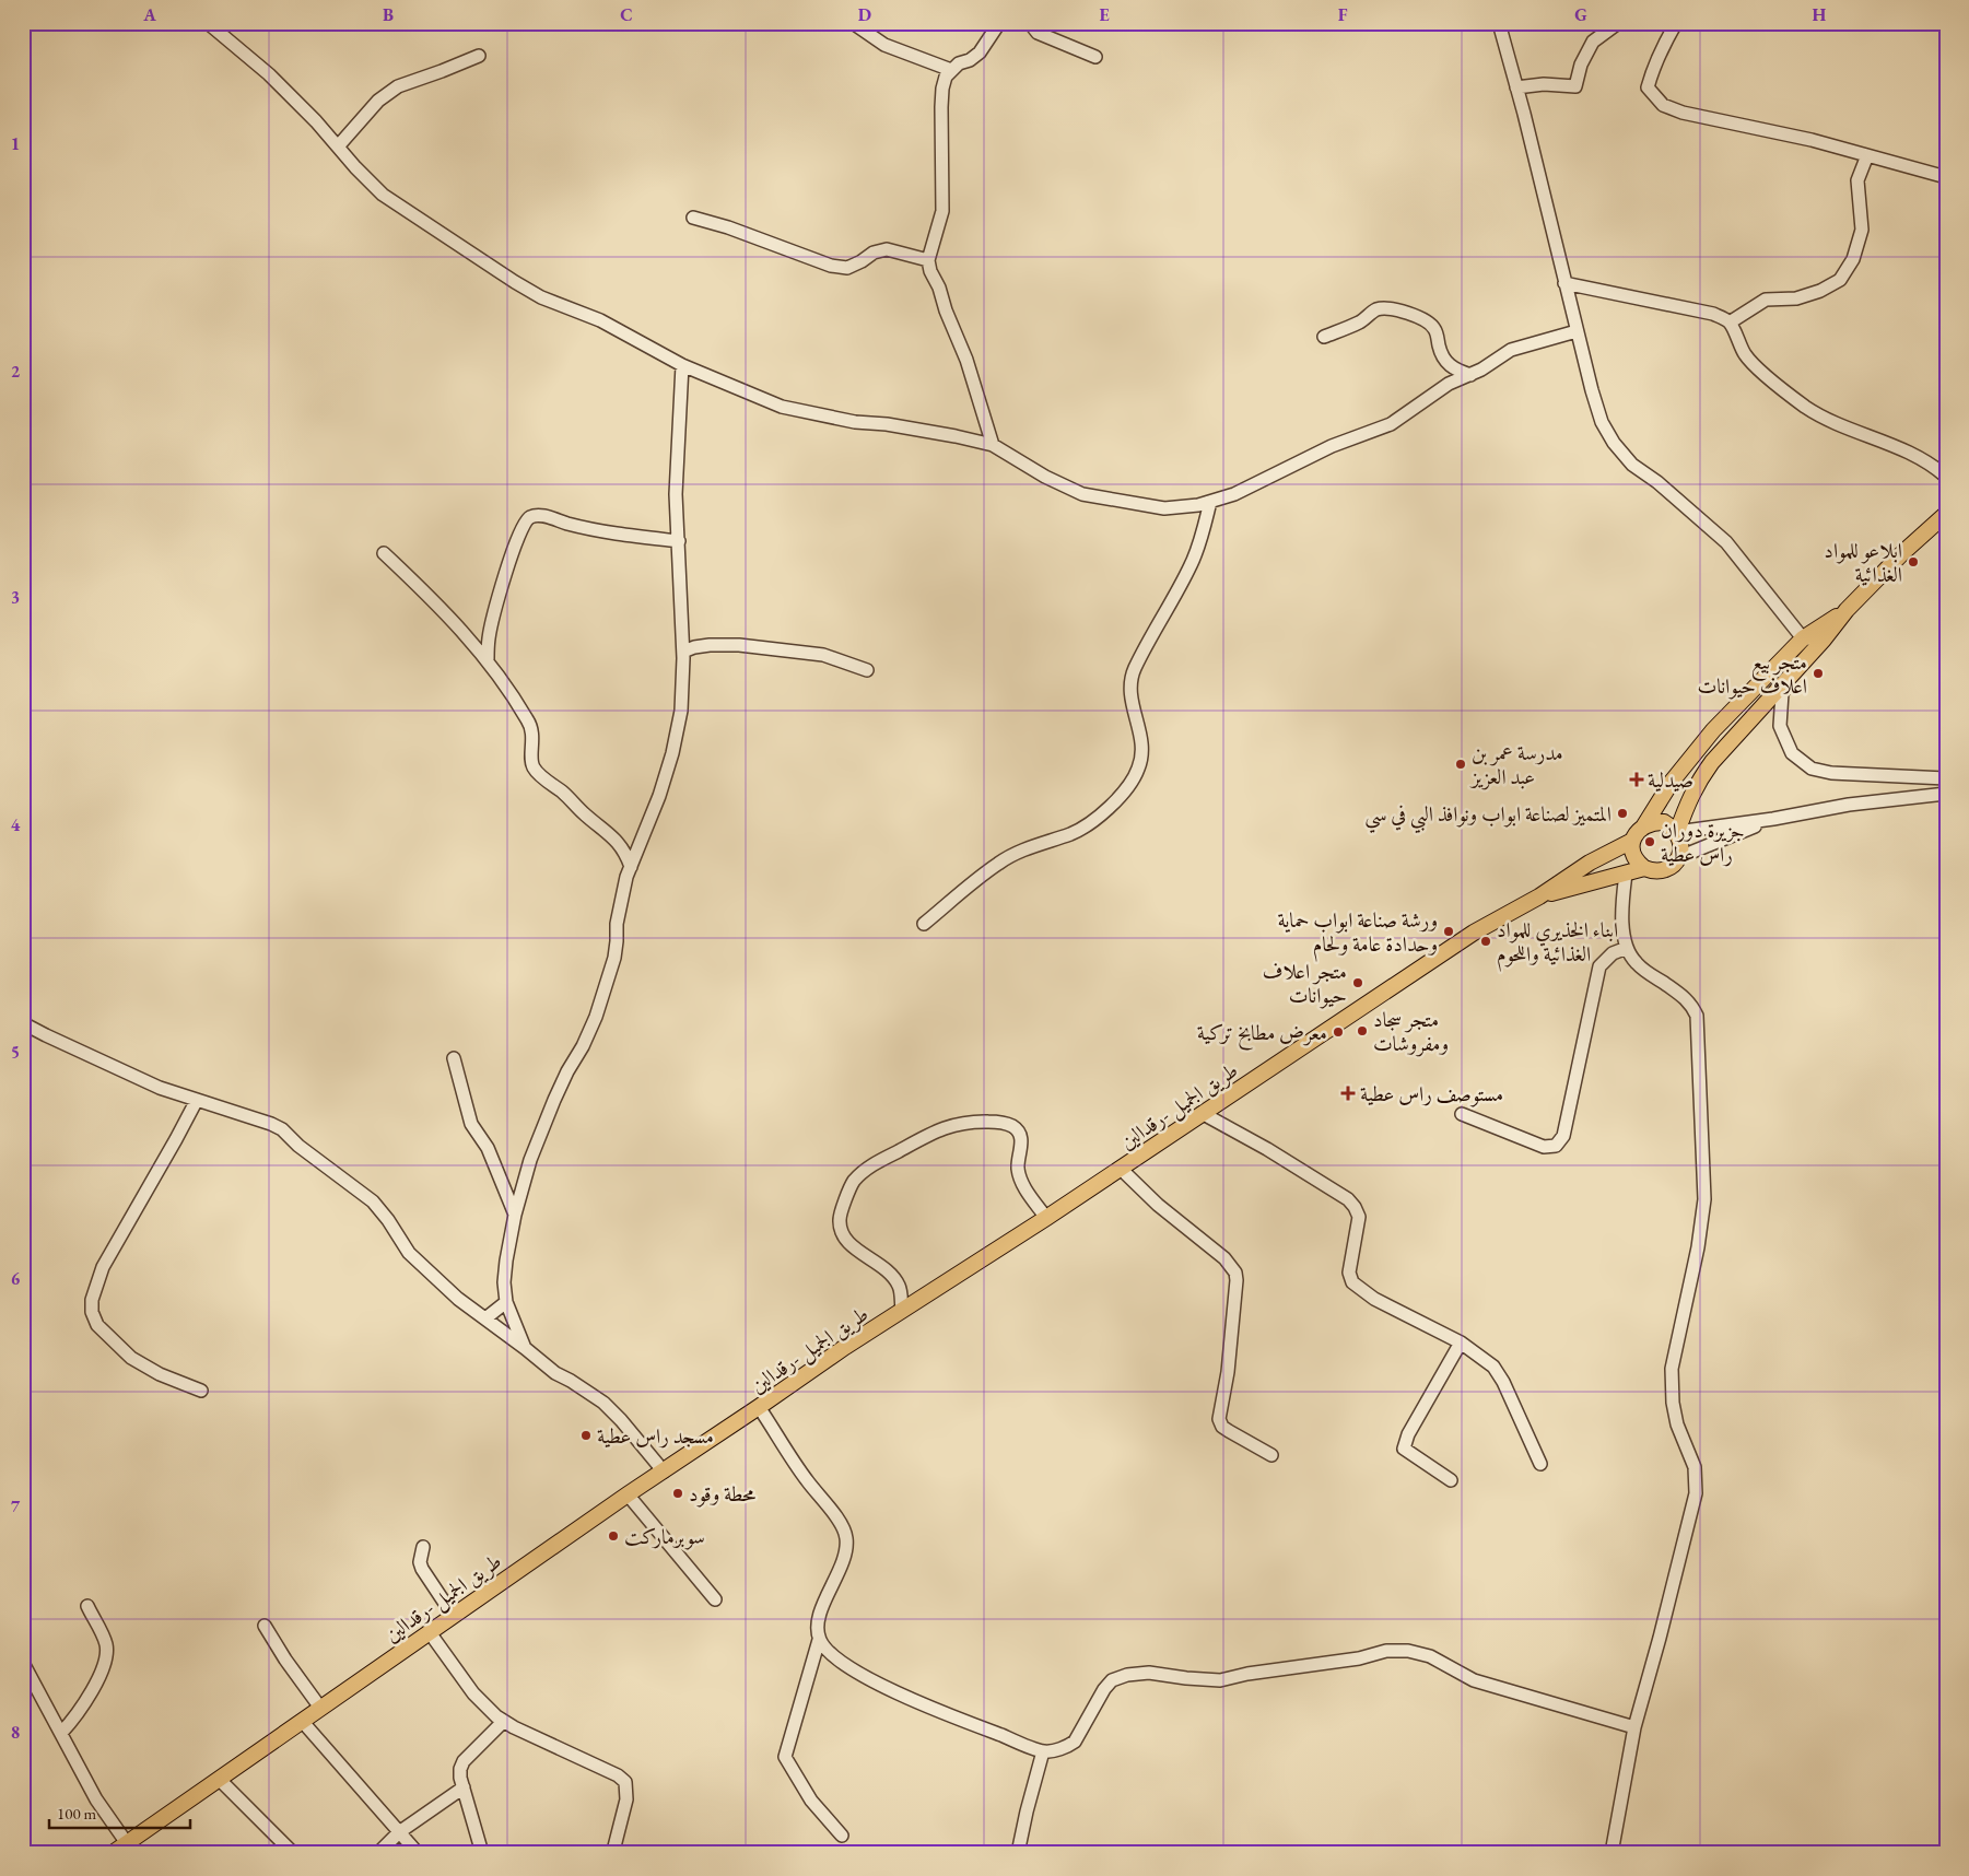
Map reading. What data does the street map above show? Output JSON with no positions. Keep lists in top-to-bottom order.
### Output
{
  "streets": {
    "main road": ["طريق الجميل -رقدالين"]
  },
  "places": {
    "other": [
      "ابلاعو للمواد الغذائية",
      "متجر بيع اعلاف حيوانات",
      "مدرسة عمر بن عبد العزيز",
      "المتميز لصناعة ابواب ونوافذ البي في سي",
      "جزيرة دوران راس عطية",
      "ورشة صناعة ابواب حماية وحدادة عامة ولحام",
      "ابناء الخذيري للمواد الغذائية واللحوم",
      "متجر اعلاف حيوانات",
      "متجر سجاد ومفروشات",
      "معرض مطابخ تركية",
      "مسجد راس عطية",
      "محطة وقود",
      "سوبرماركت"
    ],
    "health": ["صيدلية", "مستوصف راس عطية"]
  },
  "scale_bar": "100 m",
  "grid": {
    "columns": [
      "A",
      "B",
      "C",
      "D",
      "E",
      "F",
      "G",
      "H"
    ],
    "rows": [
      "1",
      "2",
      "3",
      "4",
      "5",
      "6",
      "7",
      "8"
    ]
  }
}
